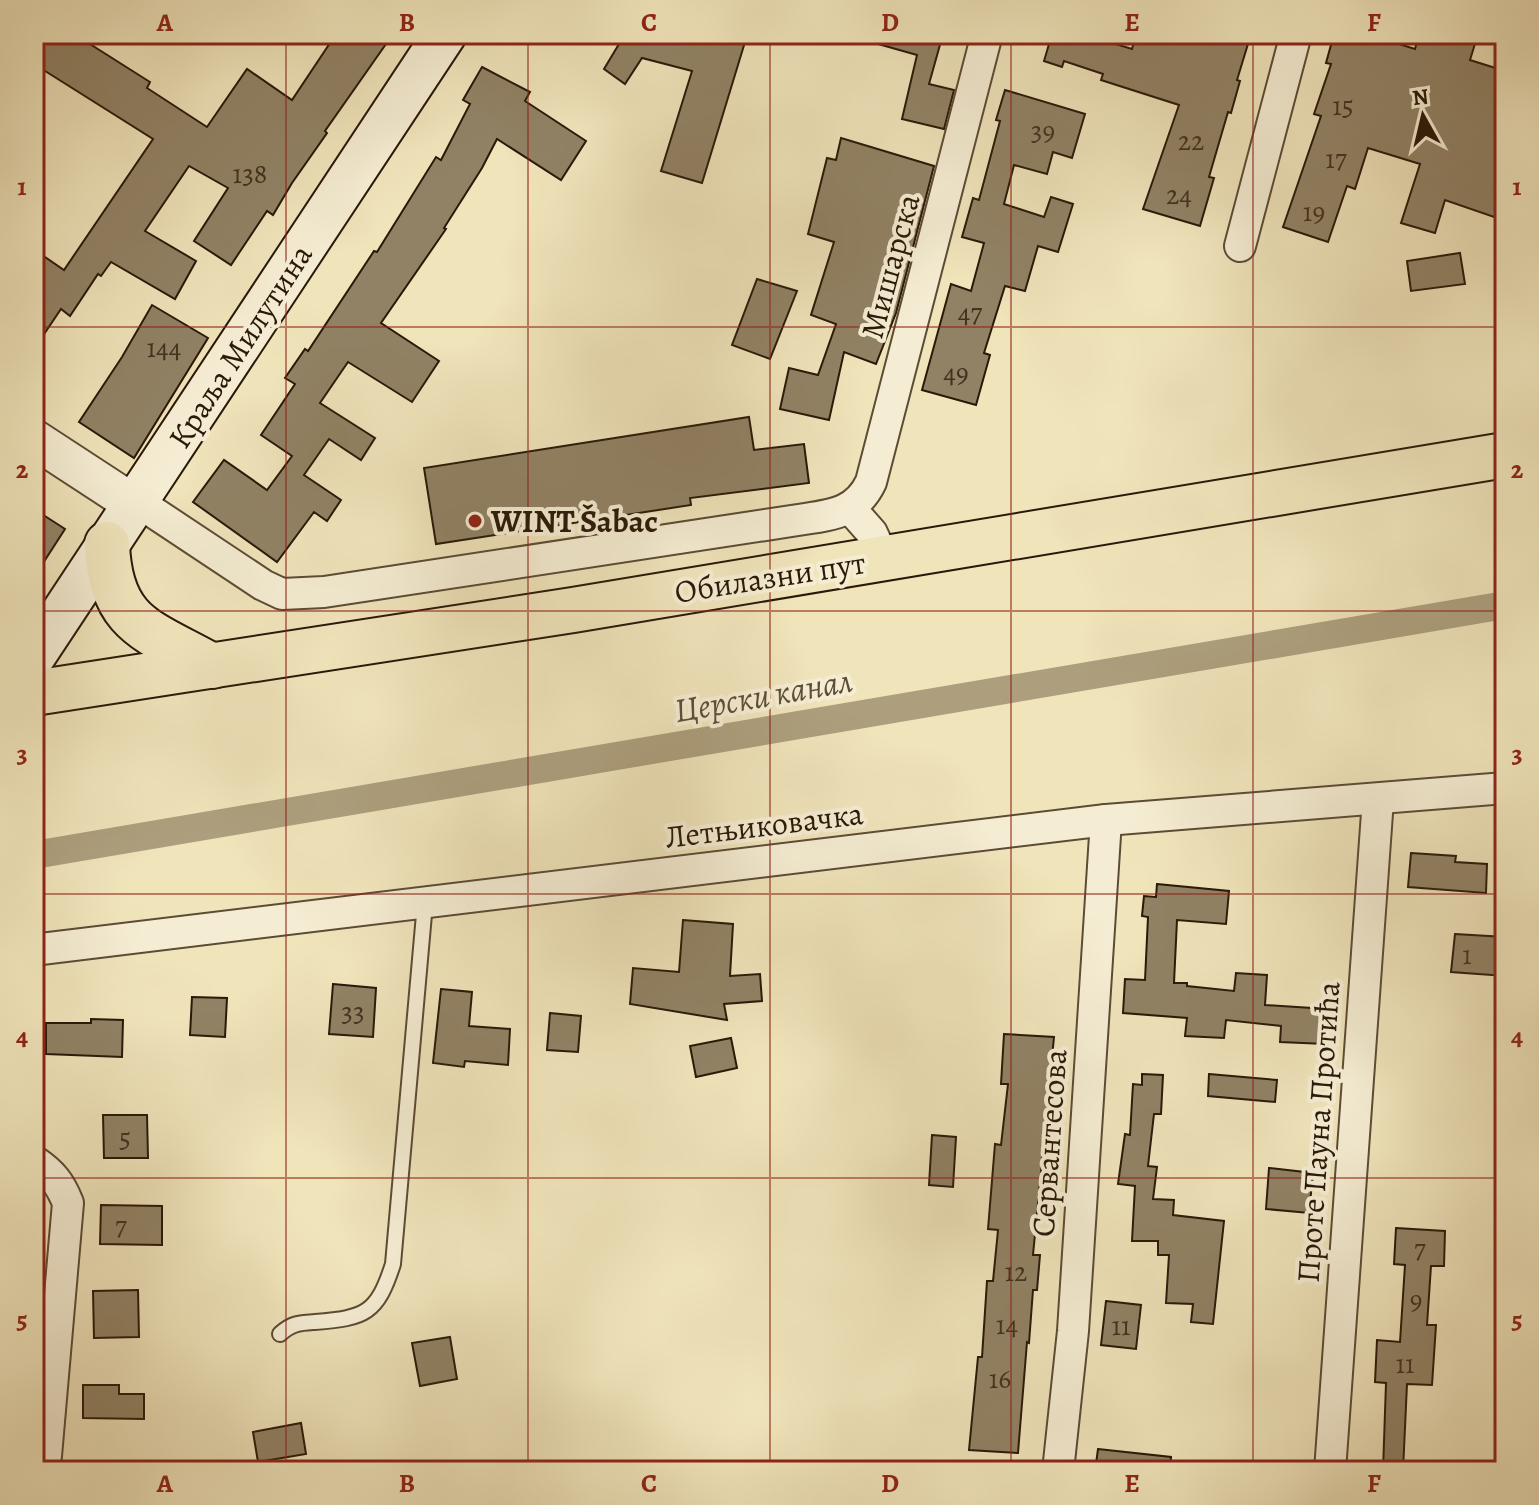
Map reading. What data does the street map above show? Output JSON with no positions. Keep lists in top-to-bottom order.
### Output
{
  "streets": {
    "main road": ["Краља Милутина", "Обилазни пут"],
    "street": [
      "Мишарска",
      "Летњиковачка",
      "Проте Пауна Протића",
      "Сервантесова"
    ]
  },
  "crossings": [
    ["Летњиковачка", "Проте Пауна Протића"],
    ["Летњиковачка", "Сервантесова"]
  ],
  "water": ["Церски канал"],
  "places": ["WINT Šabac"],
  "house_numbers": [
    "15",
    "39",
    "22",
    "17",
    "138",
    "24",
    "19",
    "47",
    "144",
    "49",
    "1",
    "33",
    "5",
    "7",
    "7",
    "12",
    "9",
    "14",
    "11",
    "11",
    "16"
  ],
  "north": "top",
  "grid": {
    "columns": [
      "A",
      "B",
      "C",
      "D",
      "E",
      "F"
    ],
    "rows": [
      "1",
      "2",
      "3",
      "4",
      "5"
    ]
  }
}
